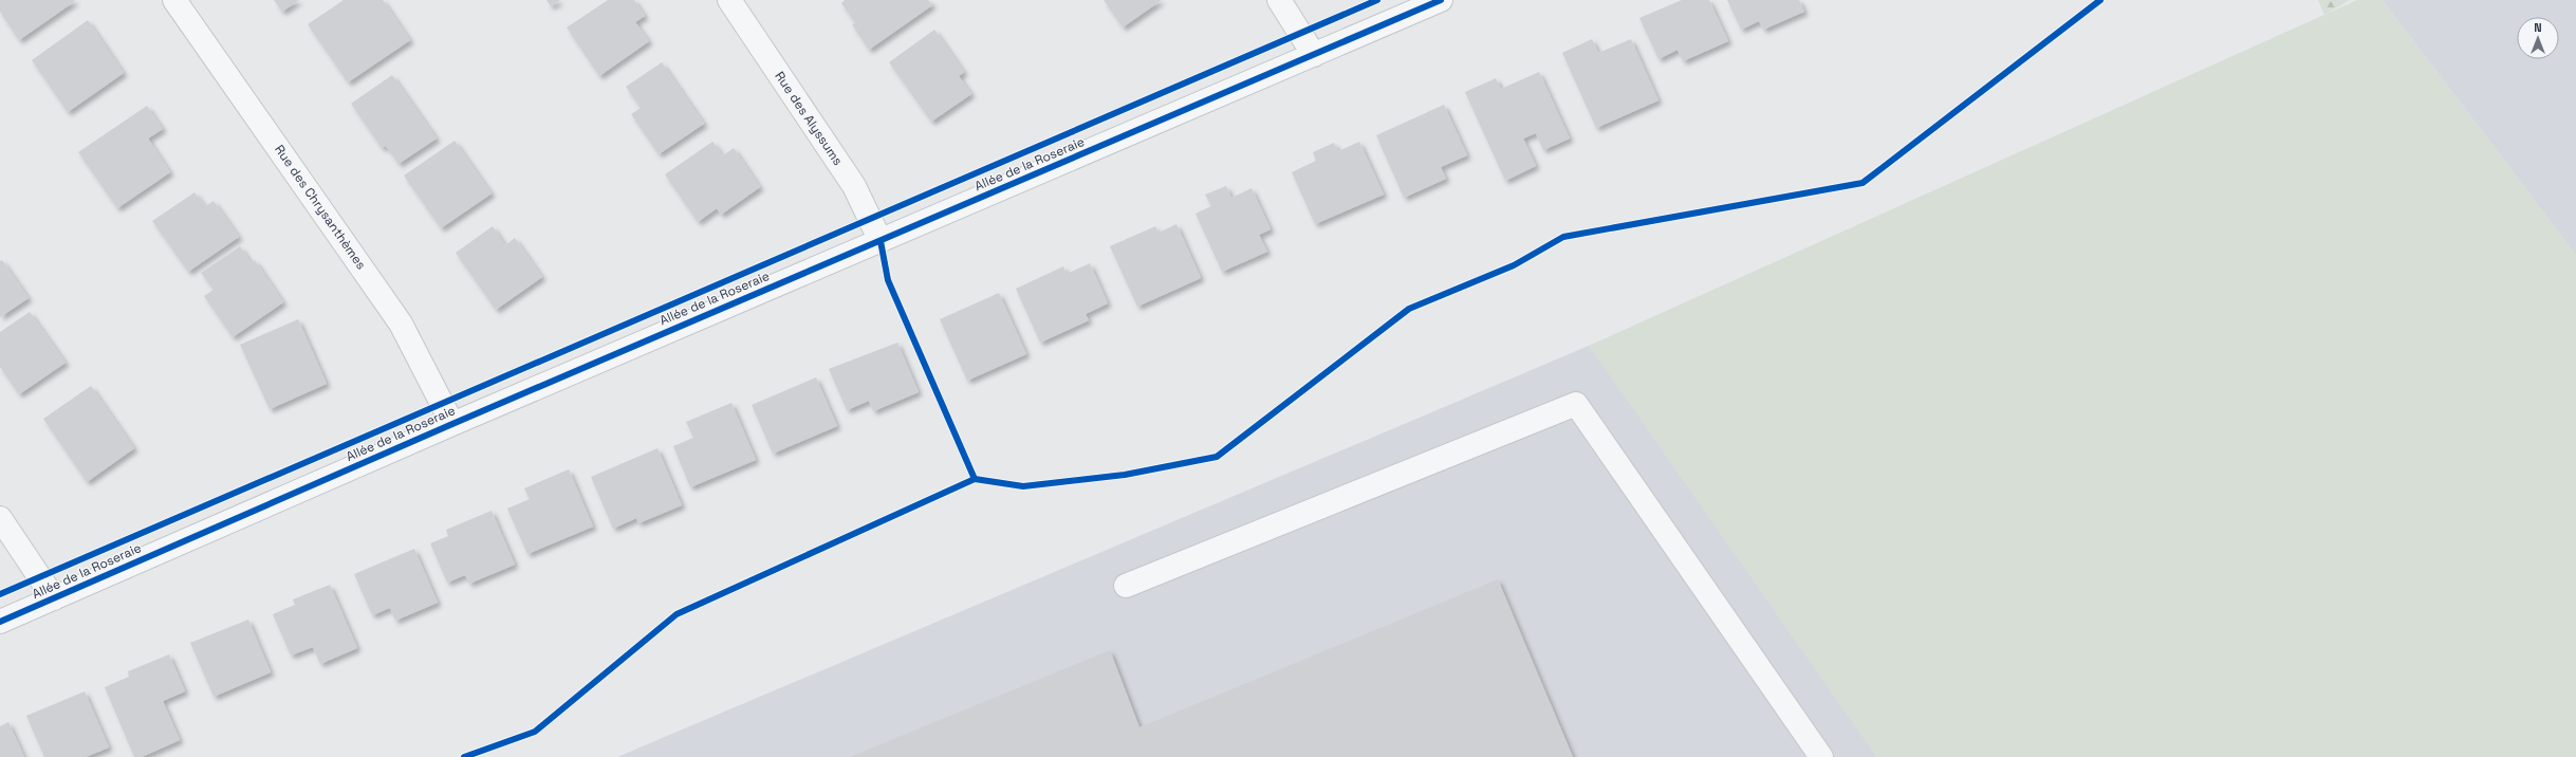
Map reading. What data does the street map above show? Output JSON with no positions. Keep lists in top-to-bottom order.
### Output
{
  "streets": {
    "street": ["Rue des Alyssums", "Allée de la Roseraie", "Rue des Chrysanthèmes"]
  },
  "crossings": [
    ["Rue des Alyssums", "Allée de la Roseraie"],
    ["Allée de la Roseraie", "Rue des Chrysanthèmes"]
  ],
  "north": "top"
}
